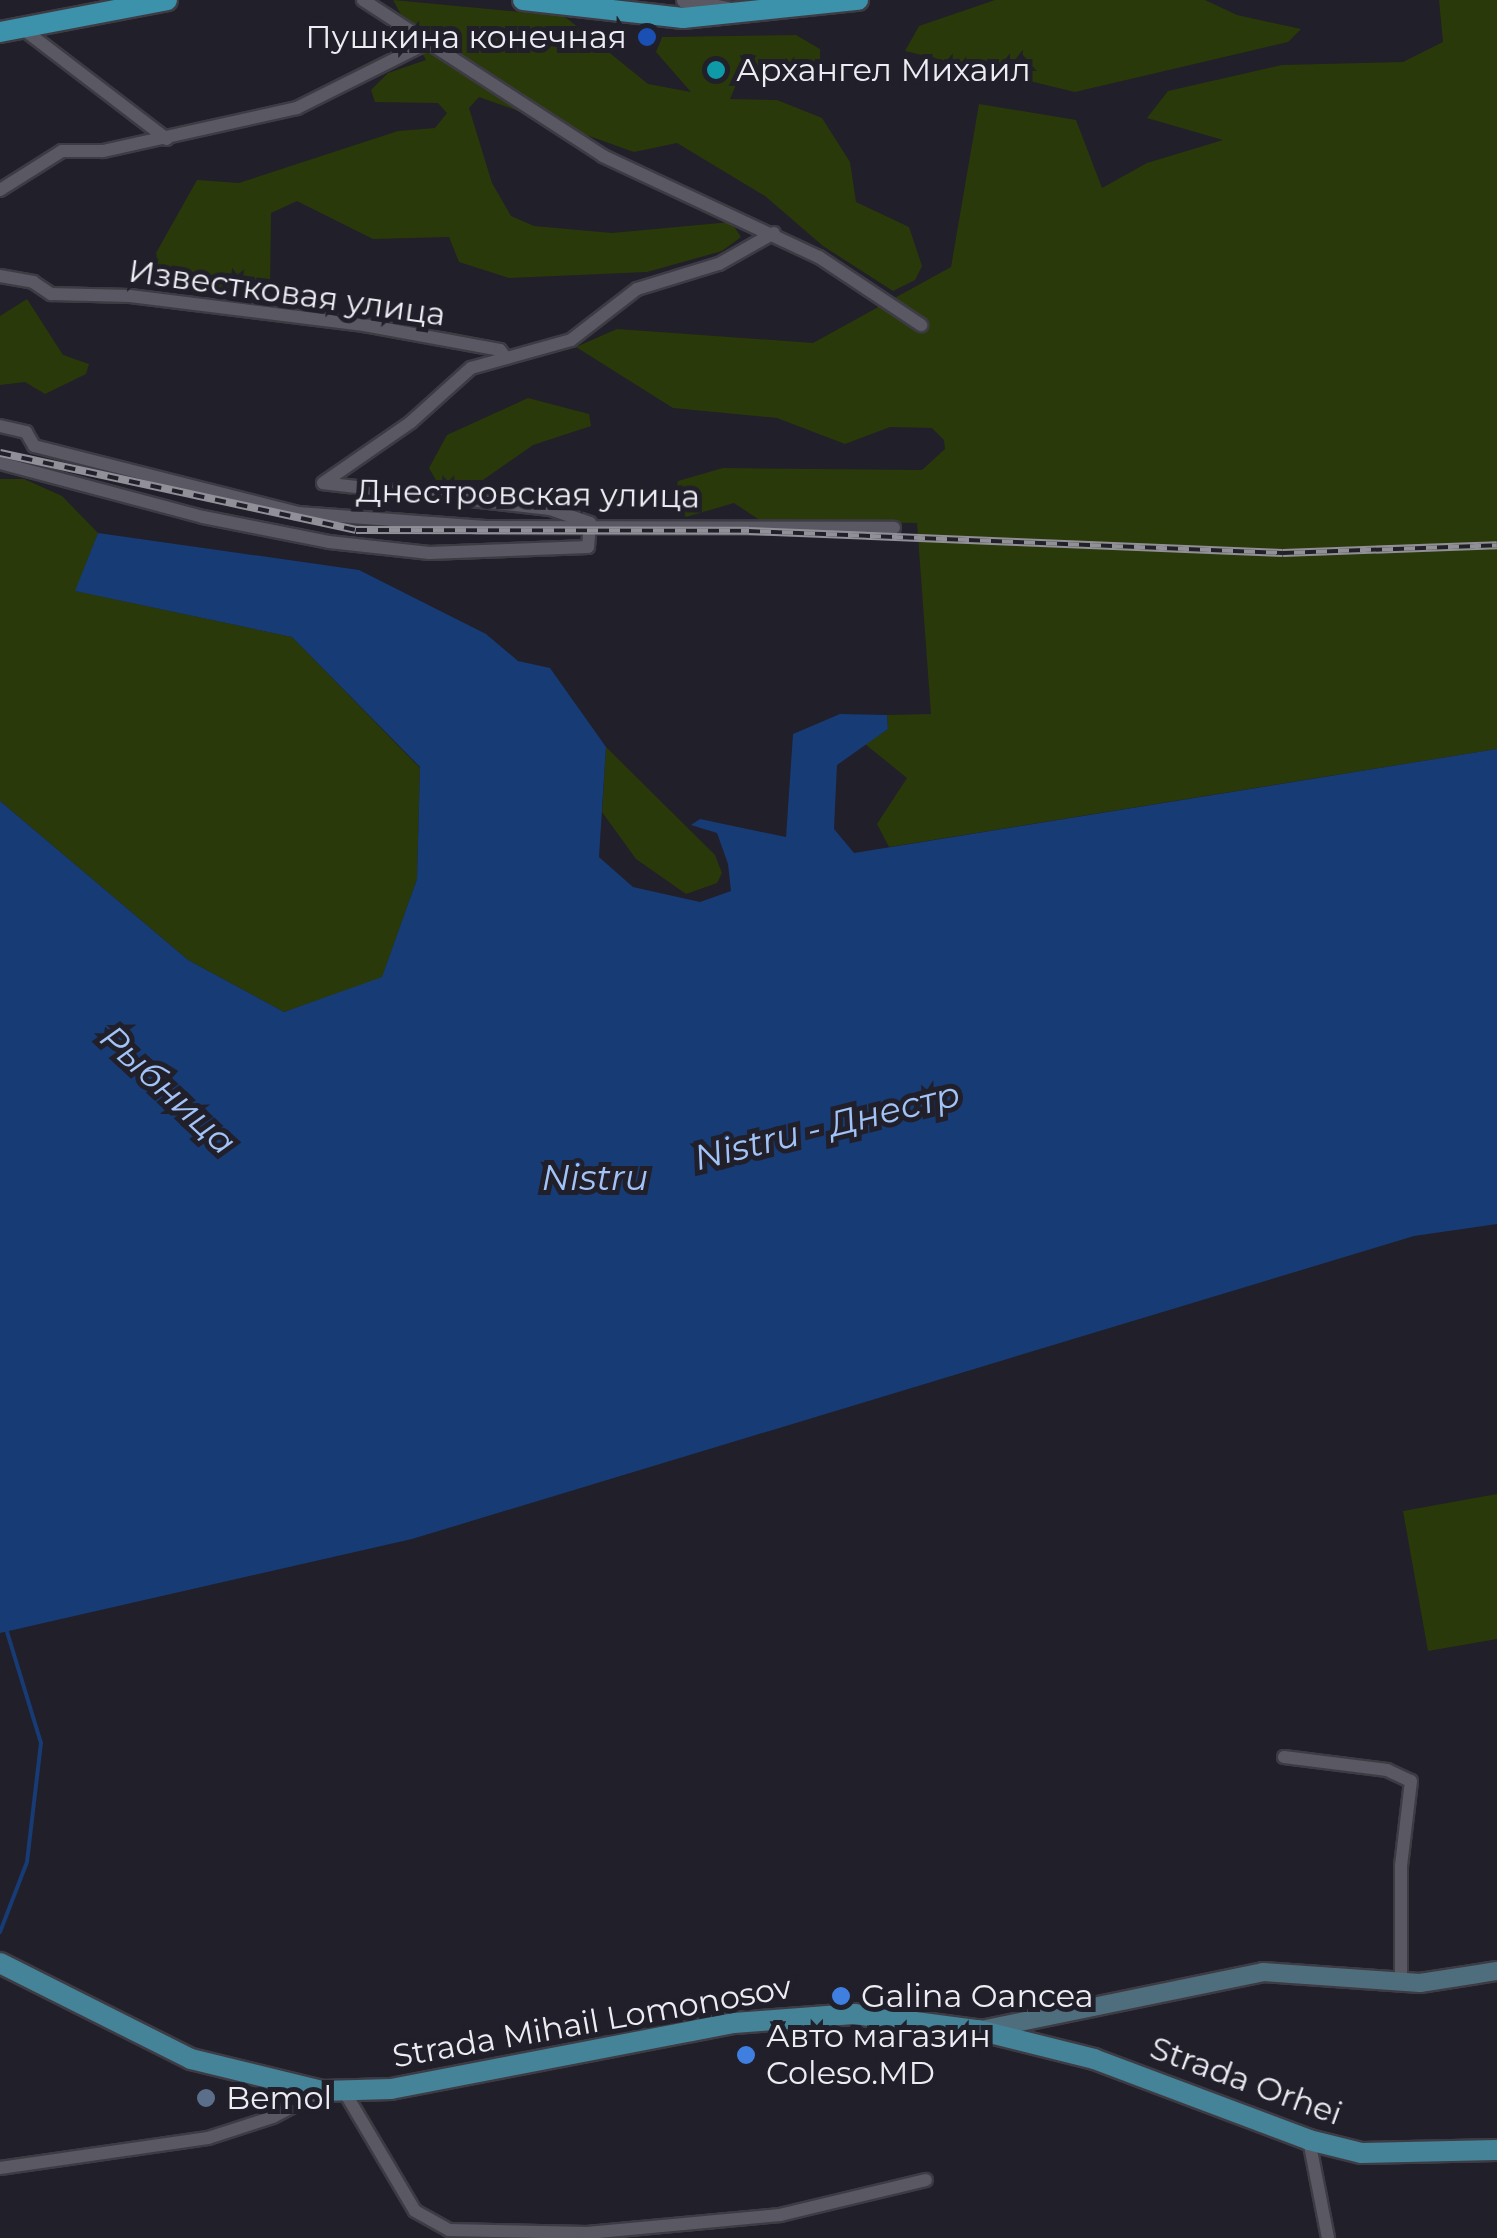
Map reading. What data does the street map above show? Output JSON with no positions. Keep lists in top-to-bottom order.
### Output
{
  "streets": {
    "main road": ["Strada Mihail Lomonosov", "Strada Orhei"],
    "street": ["Известковая улица", "Днестровская улица"]
  },
  "crossings": [
    ["Известковая улица", "Днестровская улица"],
    ["Strada Mihail Lomonosov", "Strada Orhei"]
  ],
  "water": ["Рыбница", "Nistru - Днестр", "Nistru"],
  "places": [
    "Пушкина конечная",
    "Архангел Михаил",
    "Galina Oancea",
    "Авто магазин Coleso.MD",
    "Bemol"
  ]
}
